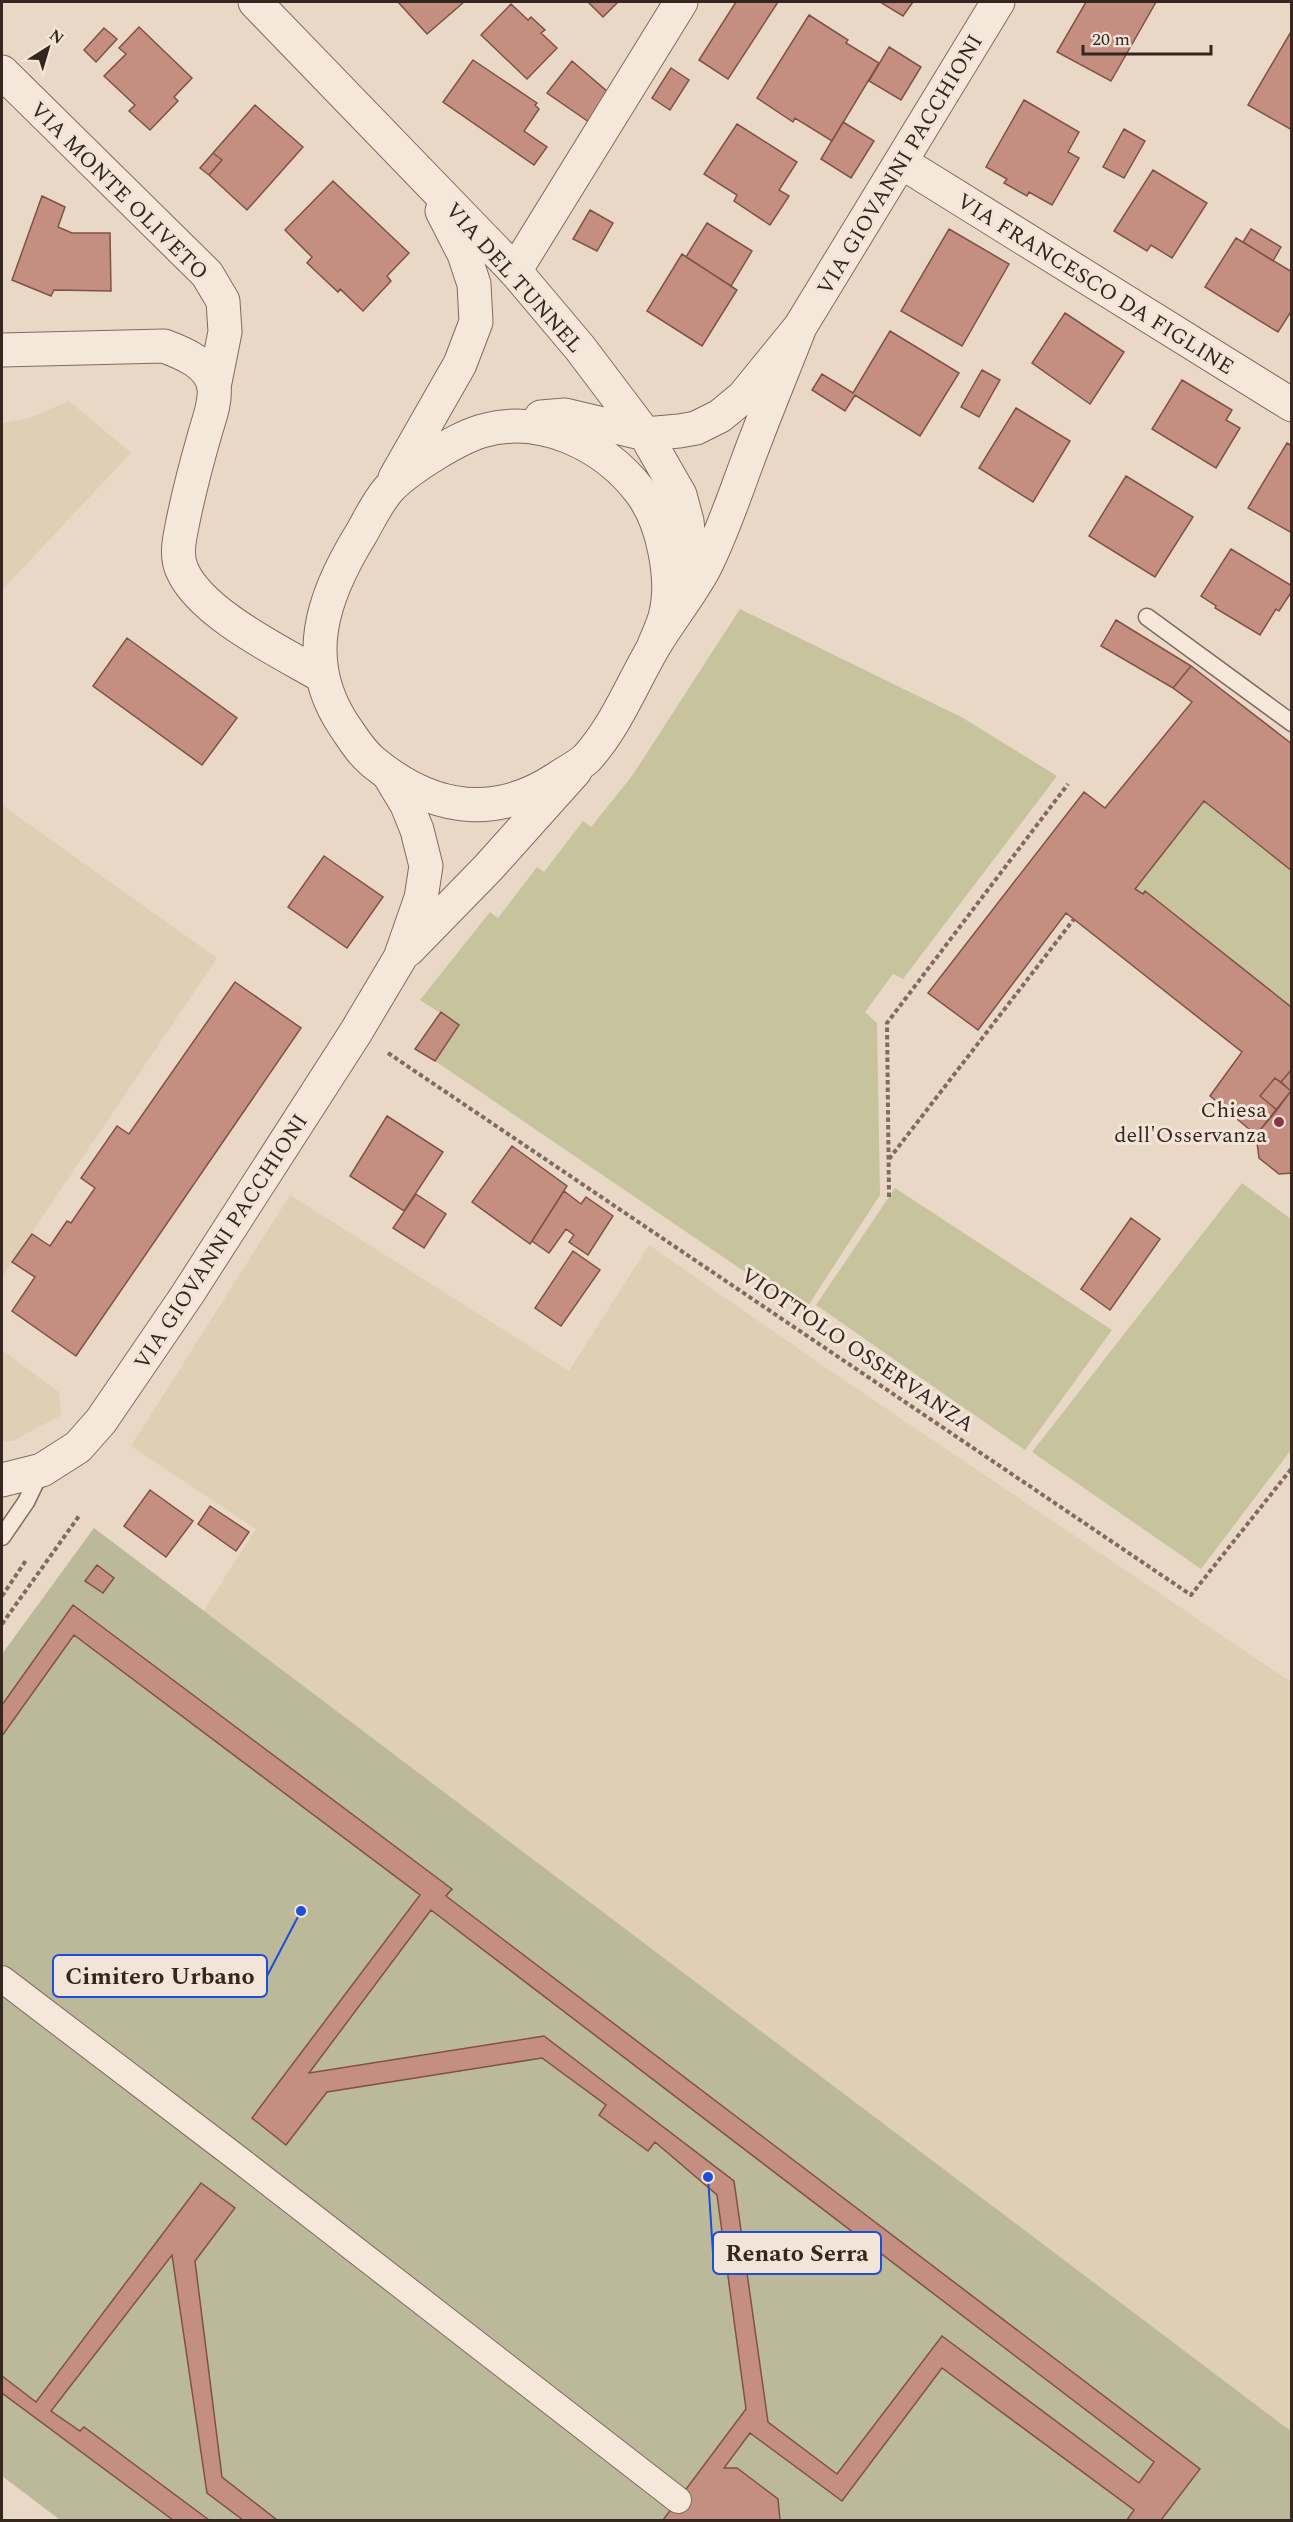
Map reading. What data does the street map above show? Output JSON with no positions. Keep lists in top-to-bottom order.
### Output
{
  "streets": {
    "street": [
      "VIA GIOVANNI PACCHIONI",
      "VIA MONTE OLIVETO",
      "VIA DEL TUNNEL",
      "VIA FRANCESCO DA FIGLINE"
    ],
    "path": ["VIOTTOLO OSSERVANZA"]
  },
  "crossings": [
    ["VIA GIOVANNI PACCHIONI", "VIA DEL TUNNEL"],
    ["VIA GIOVANNI PACCHIONI", "VIA FRANCESCO DA FIGLINE"]
  ],
  "places": ["Chiesa dell'Osservanza", "Cimitero Urbano", "Renato Serra"],
  "scale_bar": "20 m",
  "north": "top right"
}
